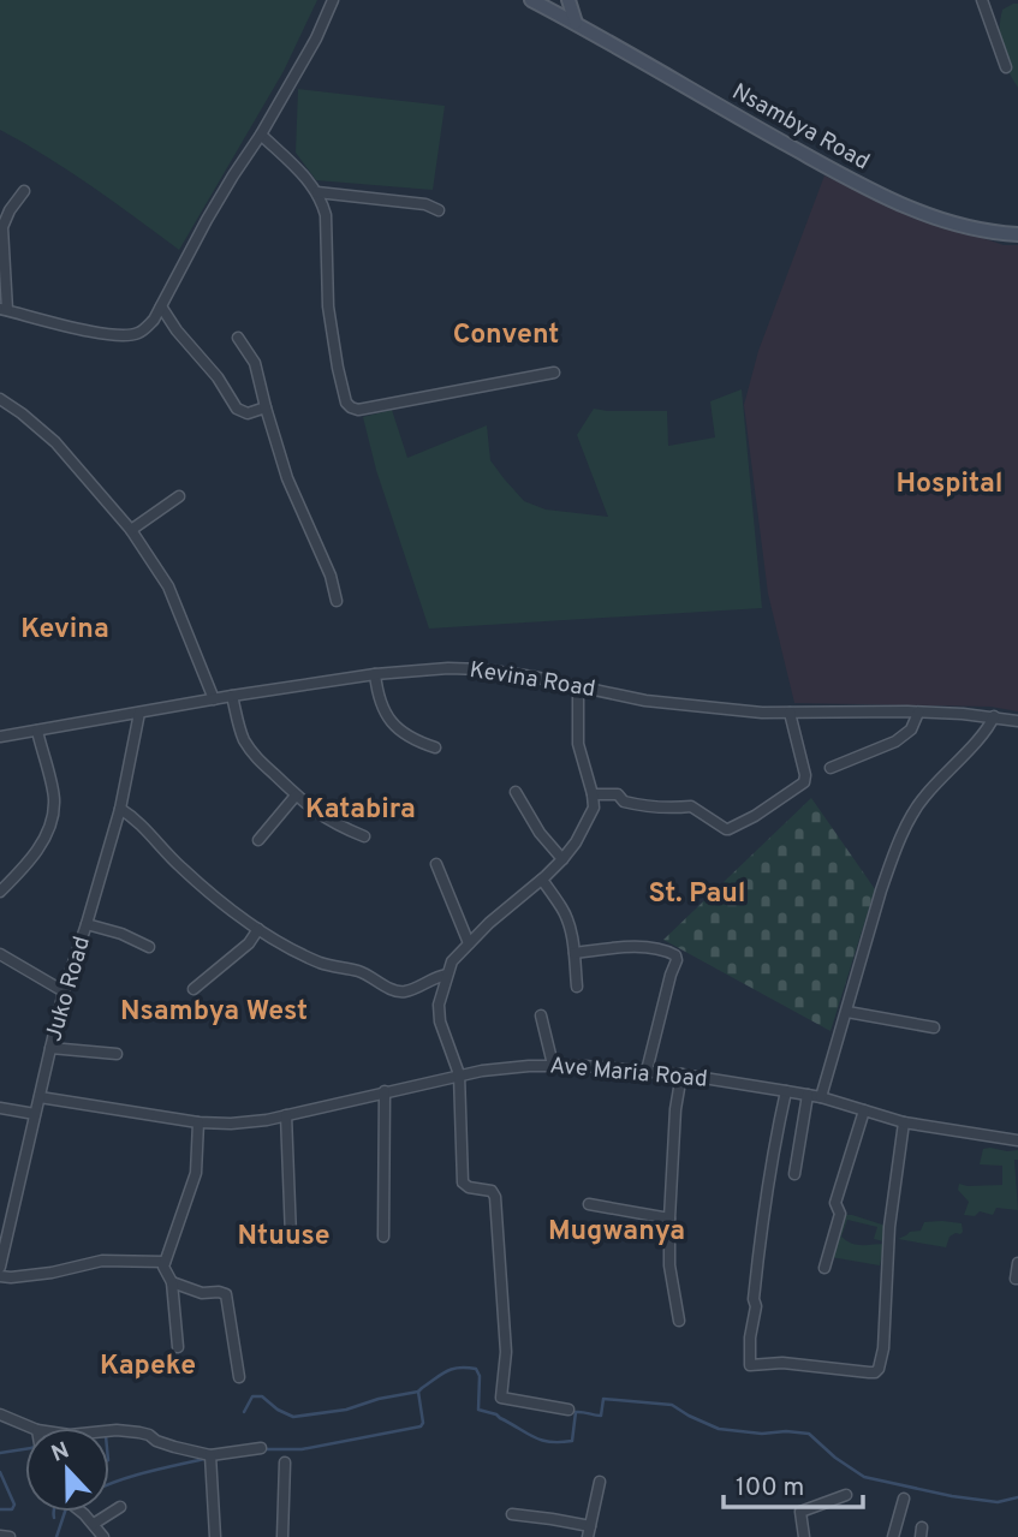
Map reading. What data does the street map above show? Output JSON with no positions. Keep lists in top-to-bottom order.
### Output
{
  "streets": {
    "main road": ["Nsambya Road"],
    "street": ["Kevina Road", "Juko Road", "Ave Maria Road"]
  },
  "crossings": [
    ["Kevina Road", "Juko Road"],
    ["Juko Road", "Ave Maria Road"]
  ],
  "districts": [
    "Convent",
    "Hospital",
    "Kevina",
    "Katabira",
    "St. Paul",
    "Nsambya West",
    "Mugwanya",
    "Ntuuse",
    "Kapeke"
  ],
  "scale_bar": "100 m",
  "north": "top"
}
